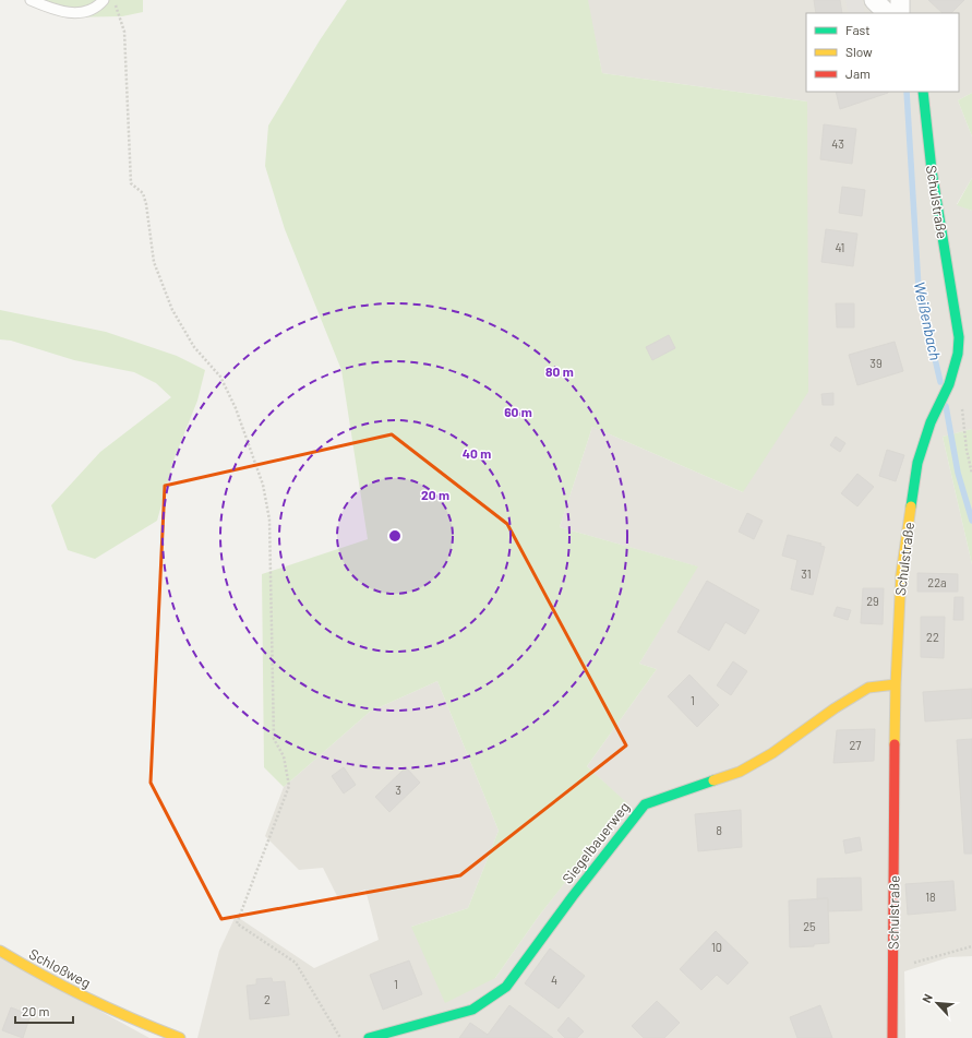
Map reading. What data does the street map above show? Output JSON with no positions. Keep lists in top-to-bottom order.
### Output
{
  "streets": {
    "street": ["Schulstraße", "Siegelbauerweg", "Schloßweg"]
  },
  "crossings": [
    ["Schulstraße", "Siegelbauerweg"]
  ],
  "water": ["Weißenbach"],
  "house_numbers": [
    "43",
    "41",
    "39",
    "31",
    "22a",
    "29",
    "22",
    "1",
    "27",
    "3",
    "8",
    "18",
    "25",
    "10",
    "4",
    "1",
    "2"
  ],
  "legend": ["Fast", "Slow", "Jam"],
  "scale_bar": "20 m",
  "north": "top left",
  "rings": [
    "80 m",
    "60 m",
    "40 m",
    "20 m"
  ]
}
